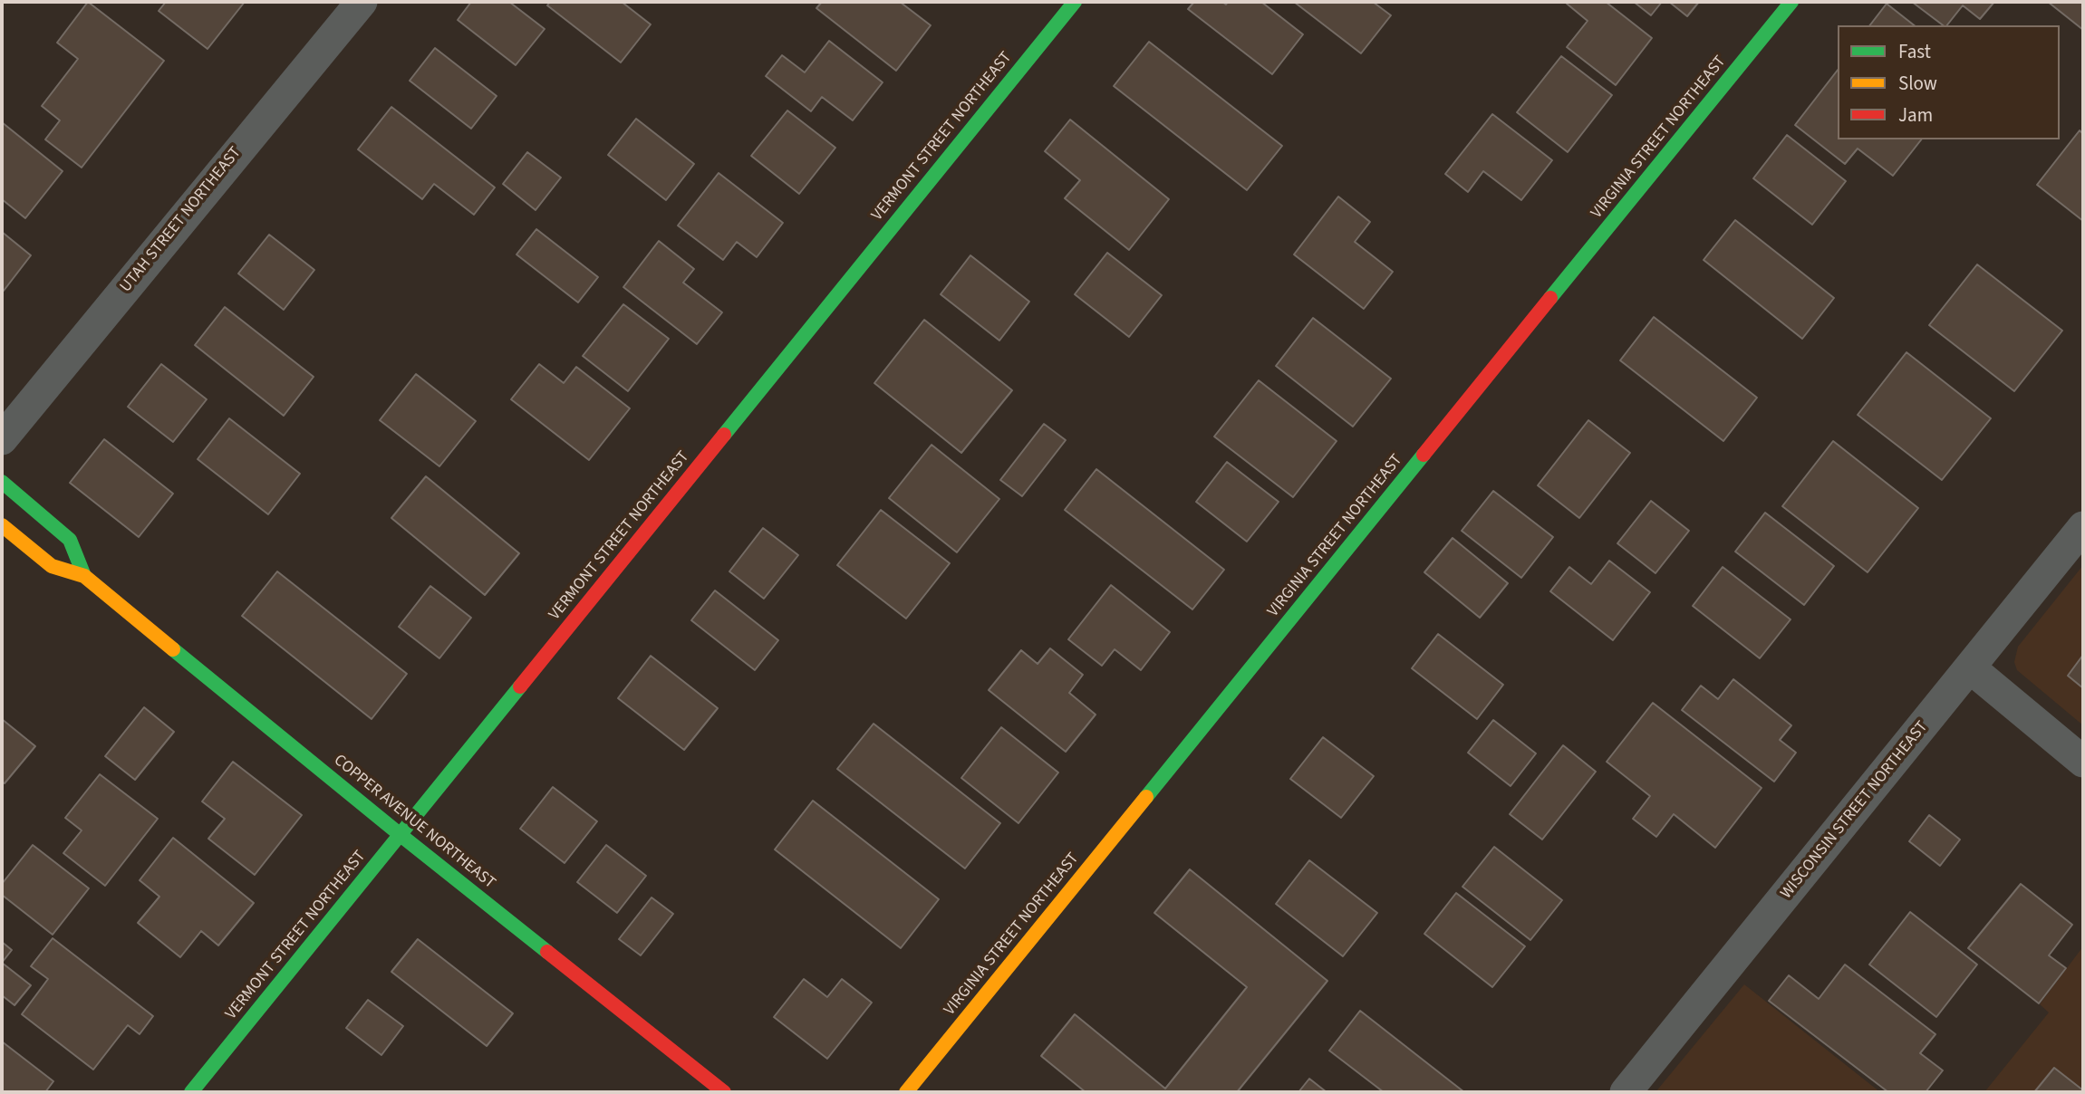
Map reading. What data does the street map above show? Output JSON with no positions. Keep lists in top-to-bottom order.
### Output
{
  "streets": {
    "street": [
      "VERMONT STREET NORTHEAST",
      "VIRGINIA STREET NORTHEAST",
      "UTAH STREET NORTHEAST",
      "WISCONSIN STREET NORTHEAST",
      "COPPER AVENUE NORTHEAST"
    ]
  },
  "crossings": [
    ["VERMONT STREET NORTHEAST", "COPPER AVENUE NORTHEAST"]
  ],
  "legend": ["Fast", "Slow", "Jam"]
}
